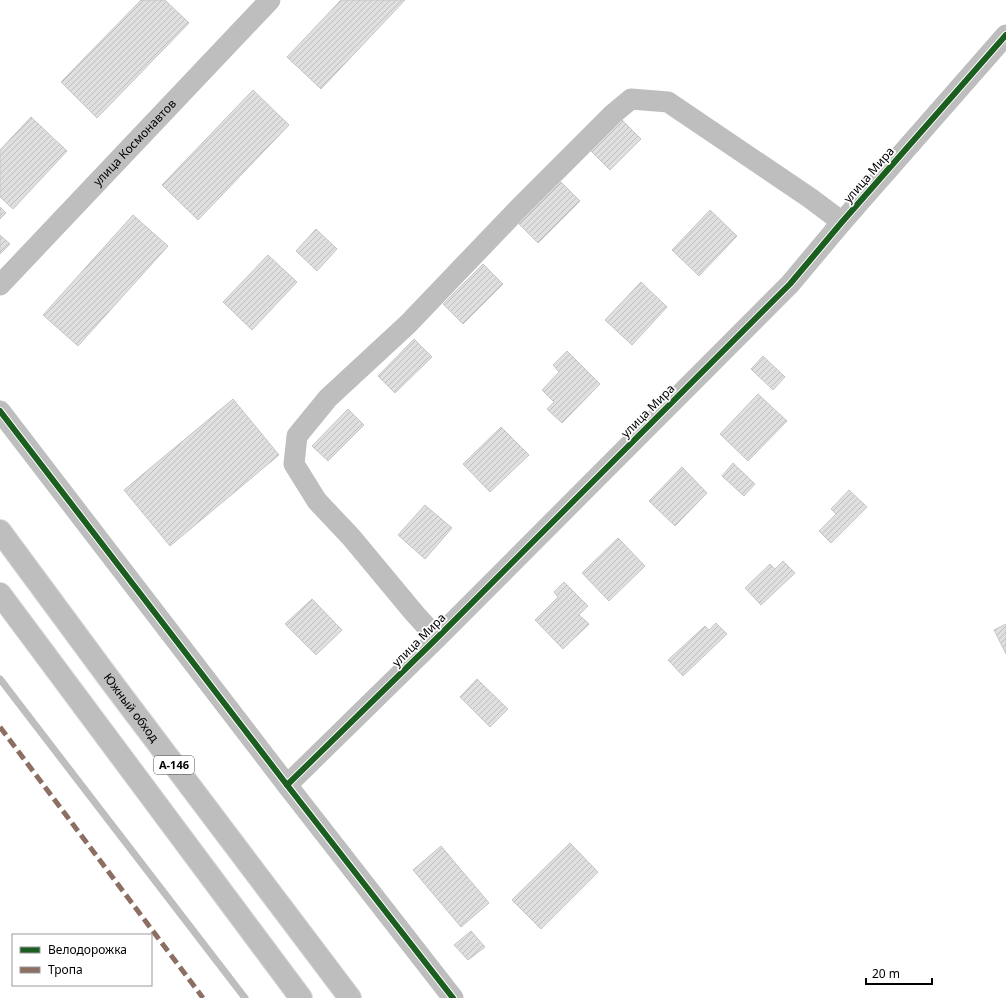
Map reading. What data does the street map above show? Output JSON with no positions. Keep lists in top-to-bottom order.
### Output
{
  "streets": {
    "highway": ["Южный обход", "А-146"],
    "street": ["улица Космонавтов", "улица Мира"]
  },
  "legend": ["Велодорожка", "Тропа"],
  "scale_bar": "20 m"
}
